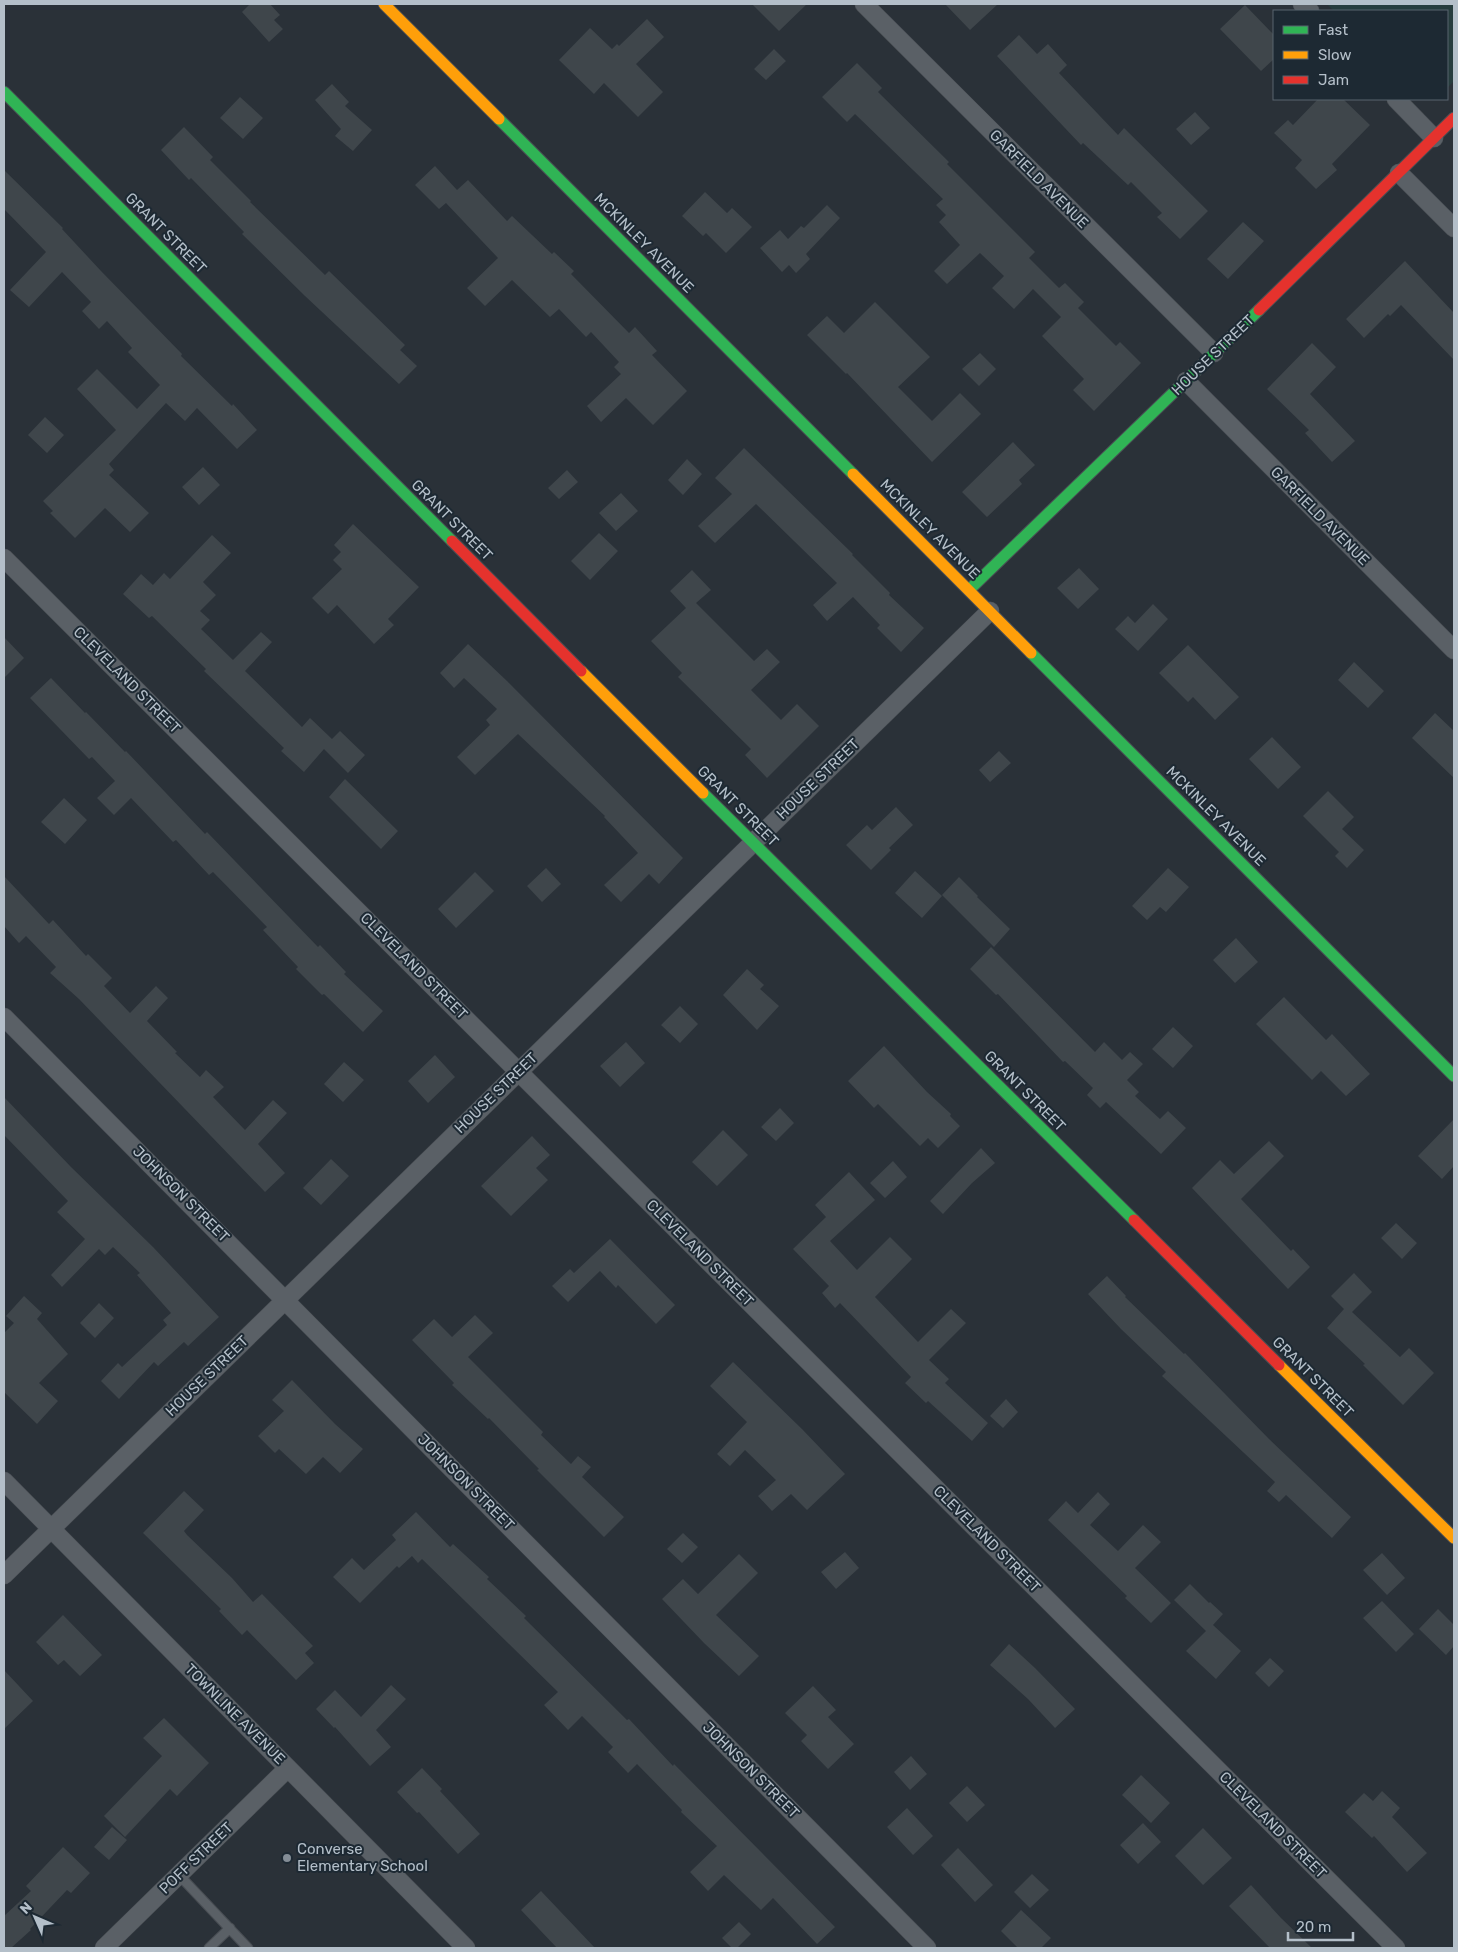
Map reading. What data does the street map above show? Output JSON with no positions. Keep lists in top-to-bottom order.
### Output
{
  "streets": {
    "street": [
      "GARFIELD AVENUE",
      "GRANT STREET",
      "MCKINLEY AVENUE",
      "HOUSE STREET",
      "CLEVELAND STREET",
      "JOHNSON STREET",
      "TOWNLINE AVENUE",
      "POFF STREET"
    ]
  },
  "crossings": [
    ["GARFIELD AVENUE", "HOUSE STREET"],
    ["GRANT STREET", "HOUSE STREET"],
    ["MCKINLEY AVENUE", "HOUSE STREET"],
    ["HOUSE STREET", "CLEVELAND STREET"],
    ["HOUSE STREET", "JOHNSON STREET"],
    ["HOUSE STREET", "TOWNLINE AVENUE"],
    ["TOWNLINE AVENUE", "POFF STREET"]
  ],
  "places": ["Converse Elementary School"],
  "legend": ["Fast", "Slow", "Jam"],
  "scale_bar": "20 m",
  "north": "top left"
}
